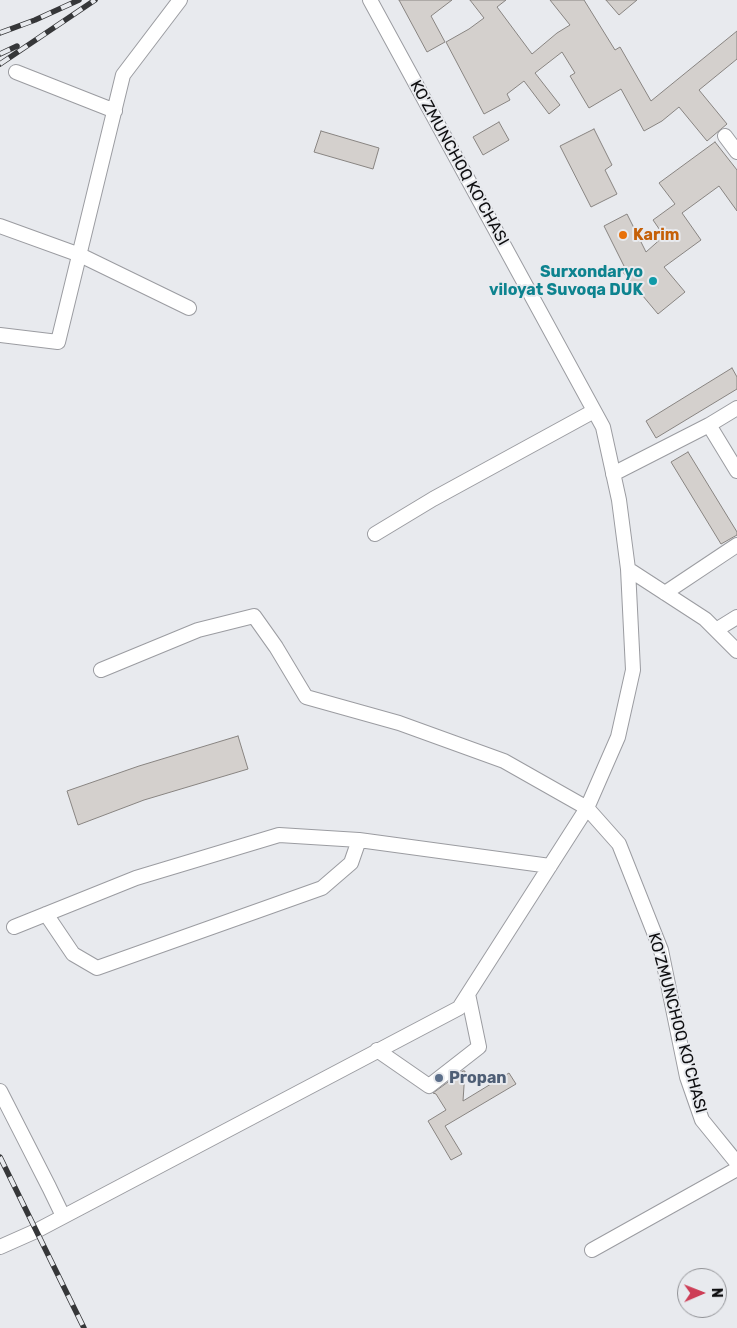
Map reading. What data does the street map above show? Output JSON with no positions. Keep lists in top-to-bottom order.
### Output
{
  "streets": {
    "street": ["KO'ZMUNCHOQ KO'CHASI"]
  },
  "places": ["Karim", "Surxondaryo viloyat Suvoqa DUK", "Propan"],
  "north": "right"
}
